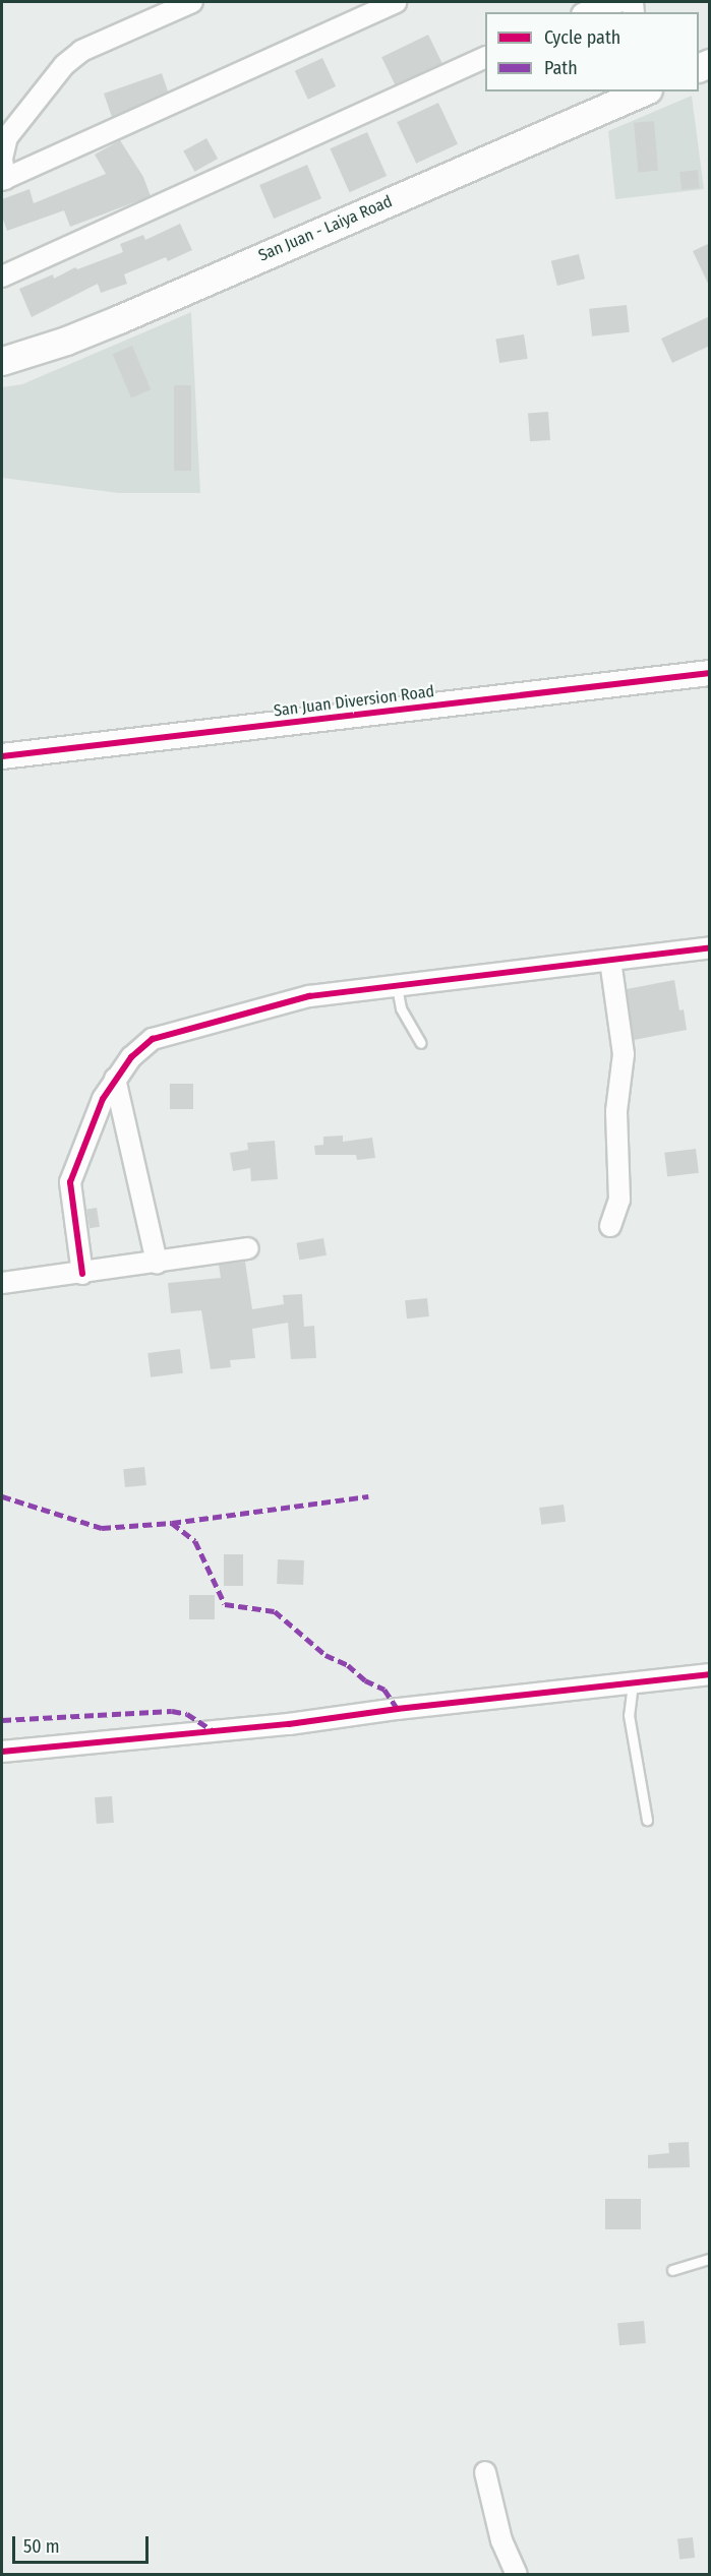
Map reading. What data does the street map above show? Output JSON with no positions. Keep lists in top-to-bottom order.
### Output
{
  "streets": {
    "main road": ["San Juan - Laiya Road"],
    "street": ["San Juan Diversion Road"]
  },
  "legend": ["Cycle path", "Path"],
  "scale_bar": "50 m"
}
